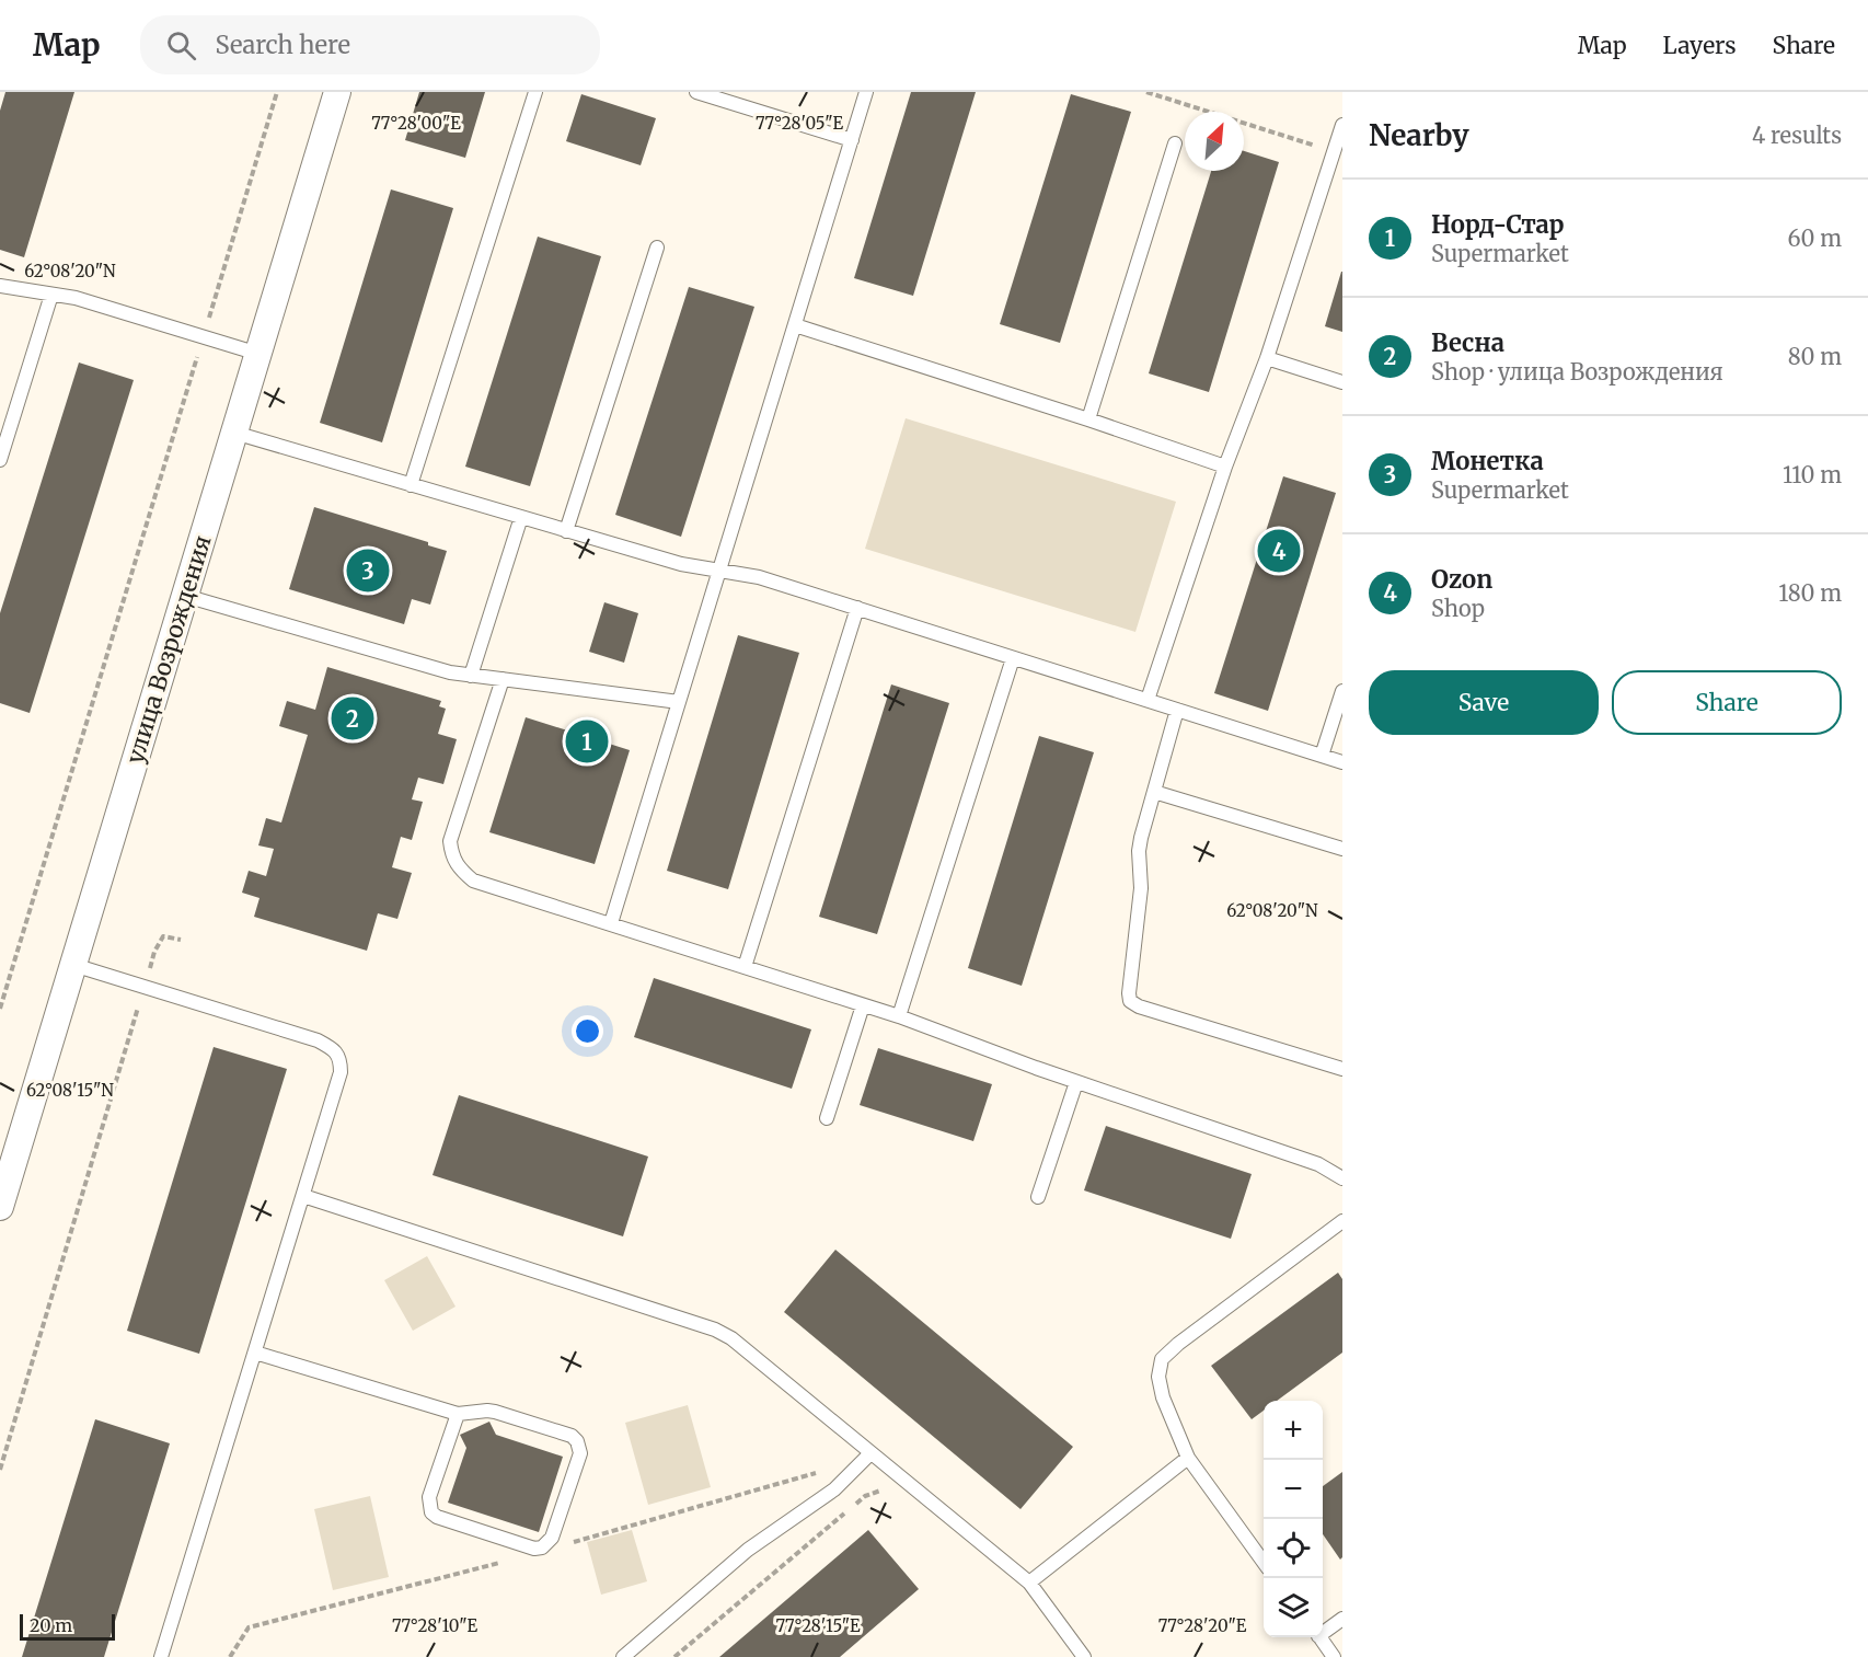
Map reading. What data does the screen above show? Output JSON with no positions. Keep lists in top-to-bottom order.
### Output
{
  "streets": {
    "street": ["улица Возрождения"]
  },
  "scale_bar": "20 m",
  "north": "top right",
  "page": {
    "header": "Map",
    "search": "Search here",
    "nav": ["Map", "Layers", "Share"],
    "heading": ["Nearby", "4 results"],
    "list": [
      {
        "mark": "1",
        "name": "Норд-Стар",
        "note": "Supermarket",
        "value": "60 m"
      },
      {
        "mark": "2",
        "name": "Весна",
        "note": "Shop · улица Возрождения",
        "value": "80 m"
      },
      {
        "mark": "3",
        "name": "Монетка",
        "note": "Supermarket",
        "value": "110 m"
      },
      {
        "mark": "4",
        "name": "Ozon",
        "note": "Shop",
        "value": "180 m"
      }
    ],
    "pins": [
      "4",
      "3",
      "2",
      "1"
    ],
    "buttons": ["Save", "Share"],
    "map_buttons": ["+", "−"],
    "scale": "20 m"
  },
  "coordinates": [
    "77°28'00\"E",
    "77°28'05\"E",
    "62°08'20\"N",
    "62°08'15\"N",
    "77°28'10\"E",
    "77°28'15\"E",
    "77°28'20\"E"
  ]
}
